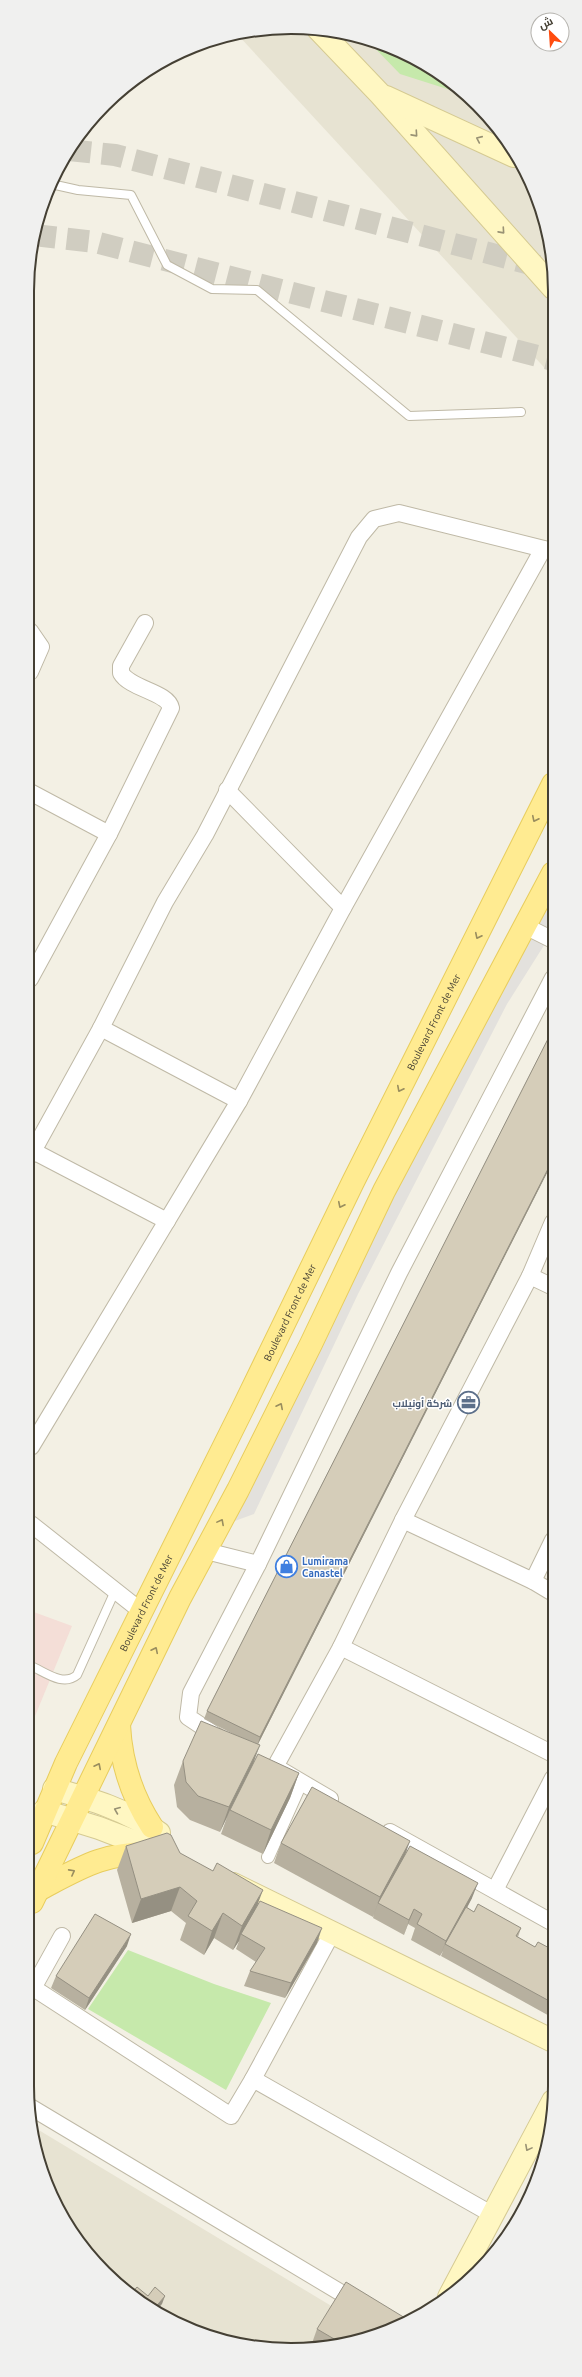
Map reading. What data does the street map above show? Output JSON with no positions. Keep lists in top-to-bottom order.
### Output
{
  "streets": {
    "main road": ["Boulevard Front de Mer"]
  },
  "places": {
    "office": ["شركة أونيلاب"],
    "shop": ["Lumirama Canastel"]
  },
  "north": "top left"
}
